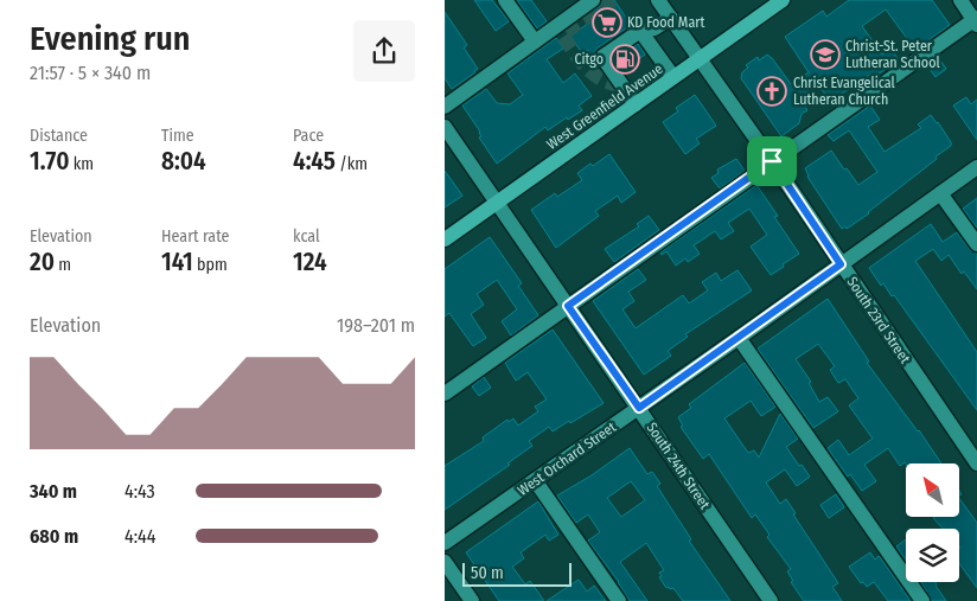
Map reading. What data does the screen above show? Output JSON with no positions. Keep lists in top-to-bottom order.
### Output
{
  "streets": {
    "main road": ["West Greenfield Avenue"],
    "street": ["South 23rd Street", "West Orchard Street", "South 24th Street"]
  },
  "crossings": [
    ["West Greenfield Avenue", "South 23rd Street"],
    ["West Greenfield Avenue", "South 24th Street"],
    ["South 23rd Street", "West Orchard Street"],
    ["West Orchard Street", "South 24th Street"]
  ],
  "places": {
    "supermarket": ["KD Food Mart"],
    "school or university": ["Christ-St. Peter Lutheran School"],
    "fuel station": ["Citgo"],
    "church": ["Christ Evangelical Lutheran Church"]
  },
  "scale_bar": "50 m",
  "north": "top left",
  "page": {
    "heading": ["Evening run", "21:57 · 5 × 340 m"],
    "stats": [
      ["Distance", "1.70 km"],
      ["Time", "8:04"],
      ["Pace", "4:45 /km"],
      ["Elevation", "20 m"],
      ["Heart rate", "141 bpm"],
      ["kcal", "124"]
    ],
    "chart": ["Elevation", "198–201 m"],
    "list": [
      {
        "name": "340 m",
        "note": "4:43"
      },
      {
        "name": "680 m",
        "note": "4:44"
      }
    ],
    "scale": "50 m"
  }
}
